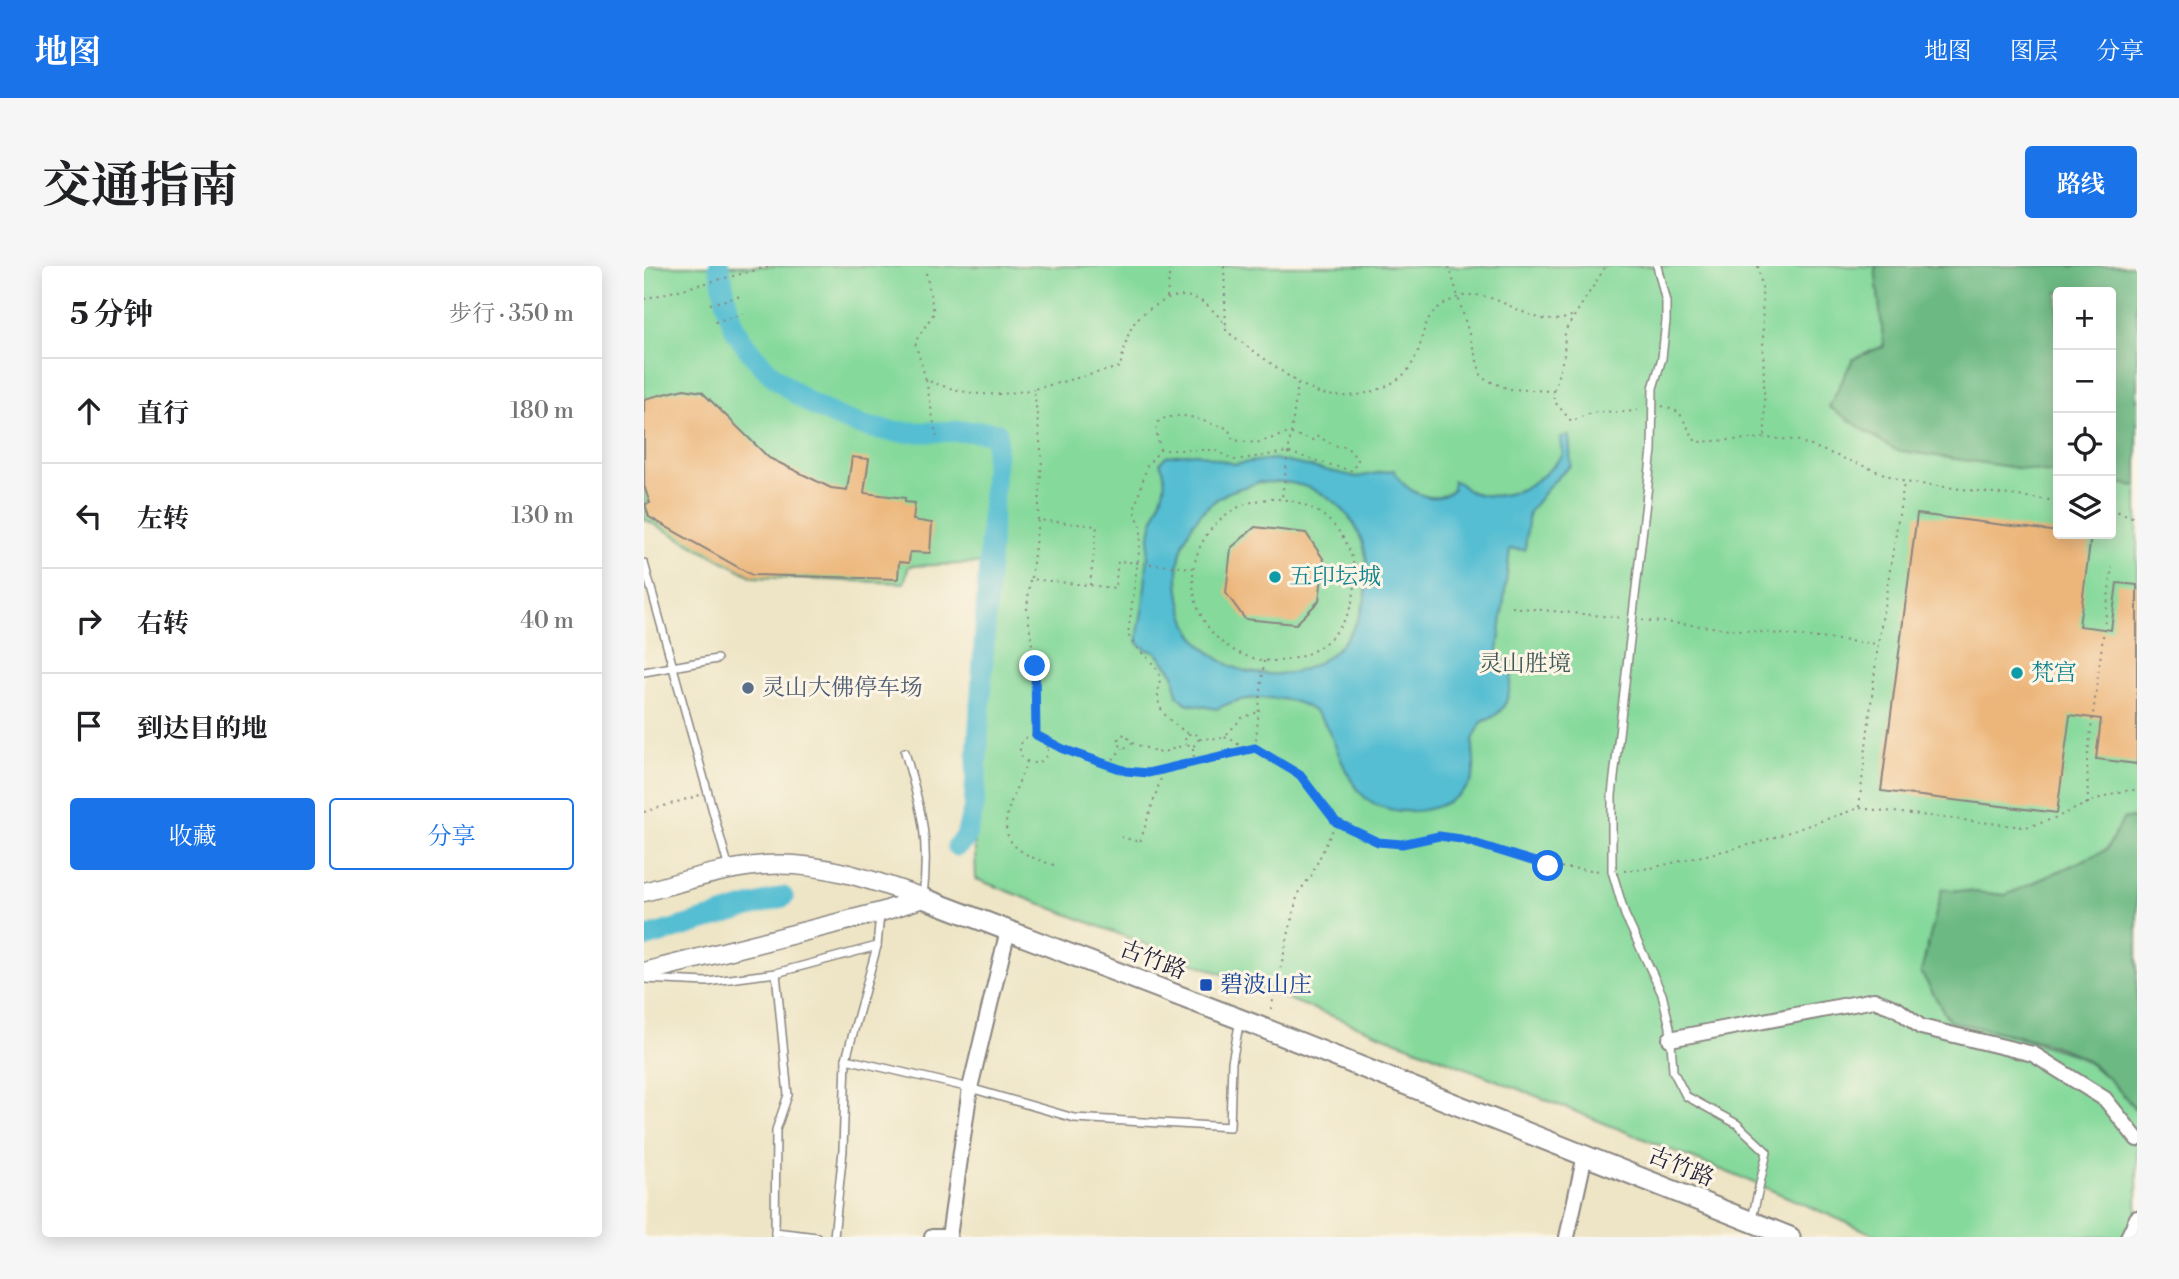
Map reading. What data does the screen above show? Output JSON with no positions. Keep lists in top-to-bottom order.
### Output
{
  "streets": {
    "main road": ["古竹路"]
  },
  "parks": ["灵山胜境"],
  "places": {
    "other": ["五印坛城", "梵宫", "灵山大佛停车场"],
    "transit": ["碧波山庄"]
  },
  "page": {
    "header": "地图",
    "nav": ["地图", "图层", "分享"],
    "title": "交通指南",
    "buttons": [
      "路线",
      ["收藏", "分享"]
    ],
    "heading": ["5 分钟", "步行 · 350 m"],
    "map_buttons": ["+", "−"],
    "list": [
      ["直行", "180 m"],
      ["左转", "130 m"],
      ["右转", "40 m"],
      "到达目的地"
    ]
  }
}
